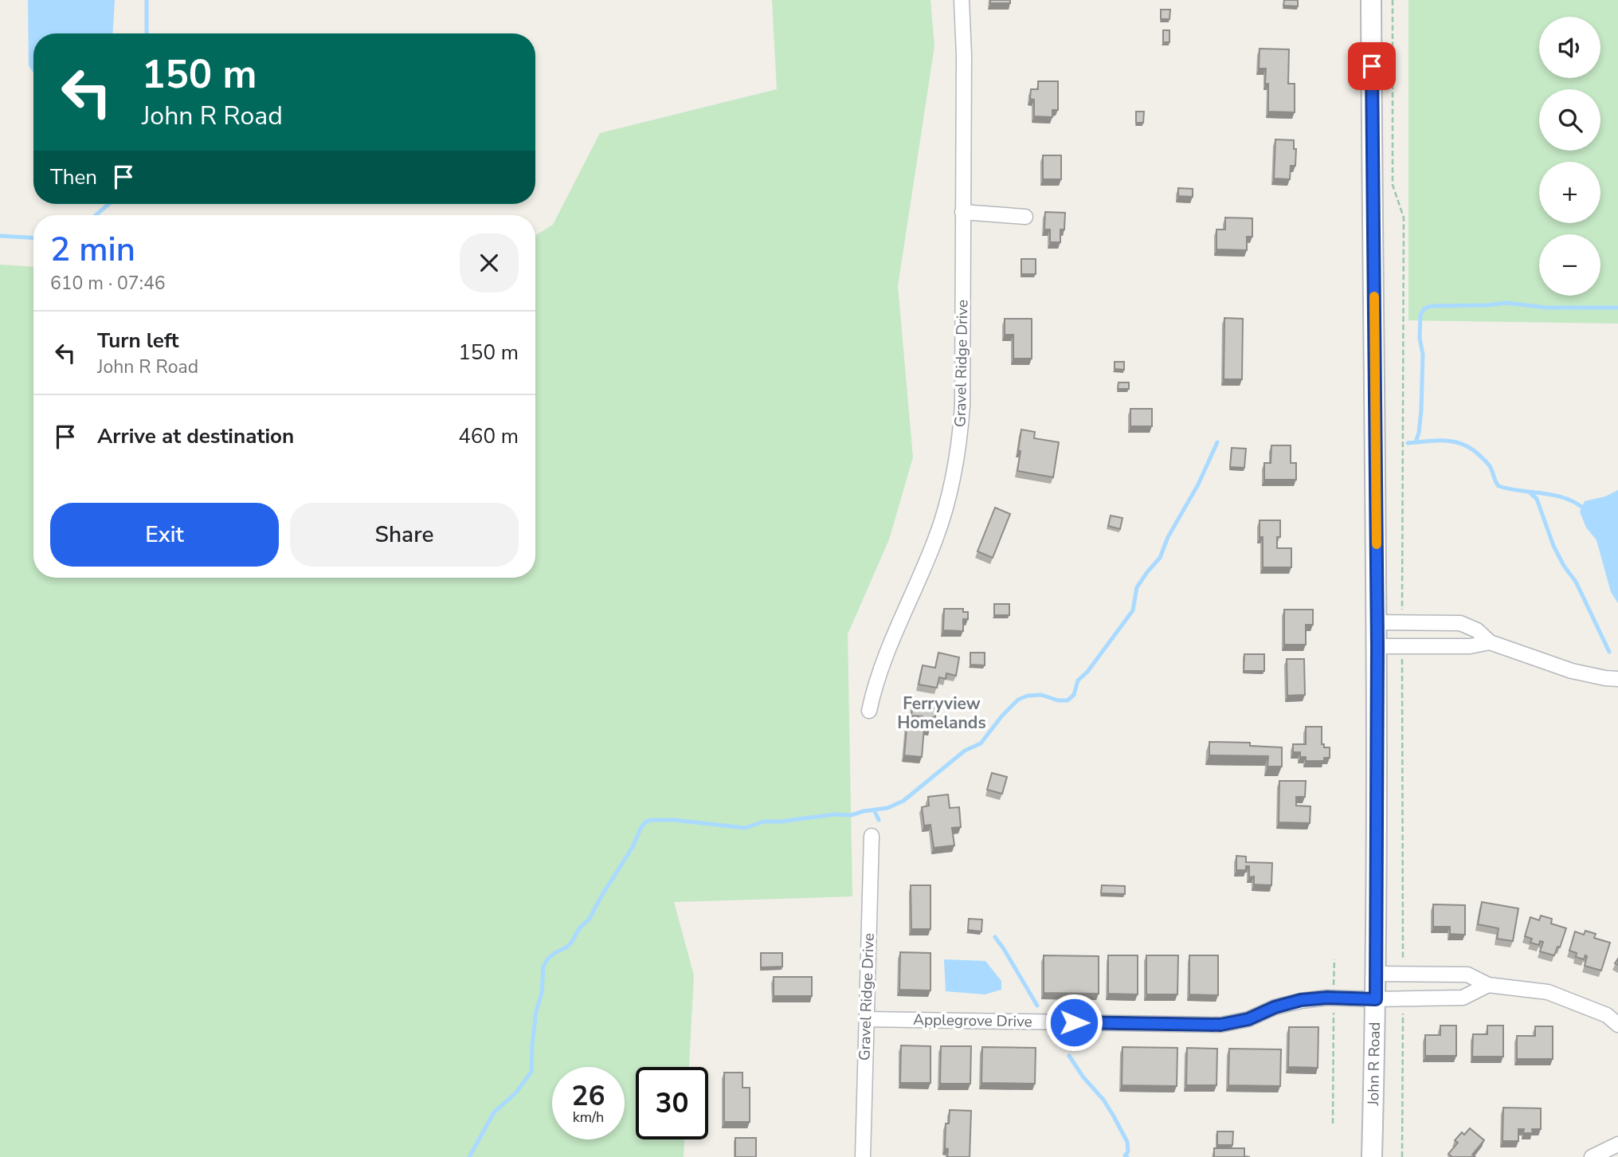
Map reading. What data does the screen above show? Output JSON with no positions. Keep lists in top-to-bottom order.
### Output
{
  "streets": {
    "main road": ["John R Road"],
    "street": ["Gravel Ridge Drive", "Applegrove Drive"]
  },
  "crossings": [
    ["Gravel Ridge Drive", "Applegrove Drive"],
    ["Applegrove Drive", "John R Road"]
  ],
  "districts": ["Ferryview Homelands"],
  "page": {
    "map_buttons": ["+", "−"],
    "turn": ["150 m", "John R Road"],
    "then": "Then",
    "heading": ["2 min", "610 m · 07:46"],
    "list": [
      {
        "name": "Turn left",
        "note": "John R Road",
        "value": "150 m"
      },
      {
        "name": "Arrive at destination",
        "value": "460 m"
      }
    ],
    "buttons": ["Exit", "Share"],
    "speed": "26 km/h",
    "limit": "30"
  }
}
